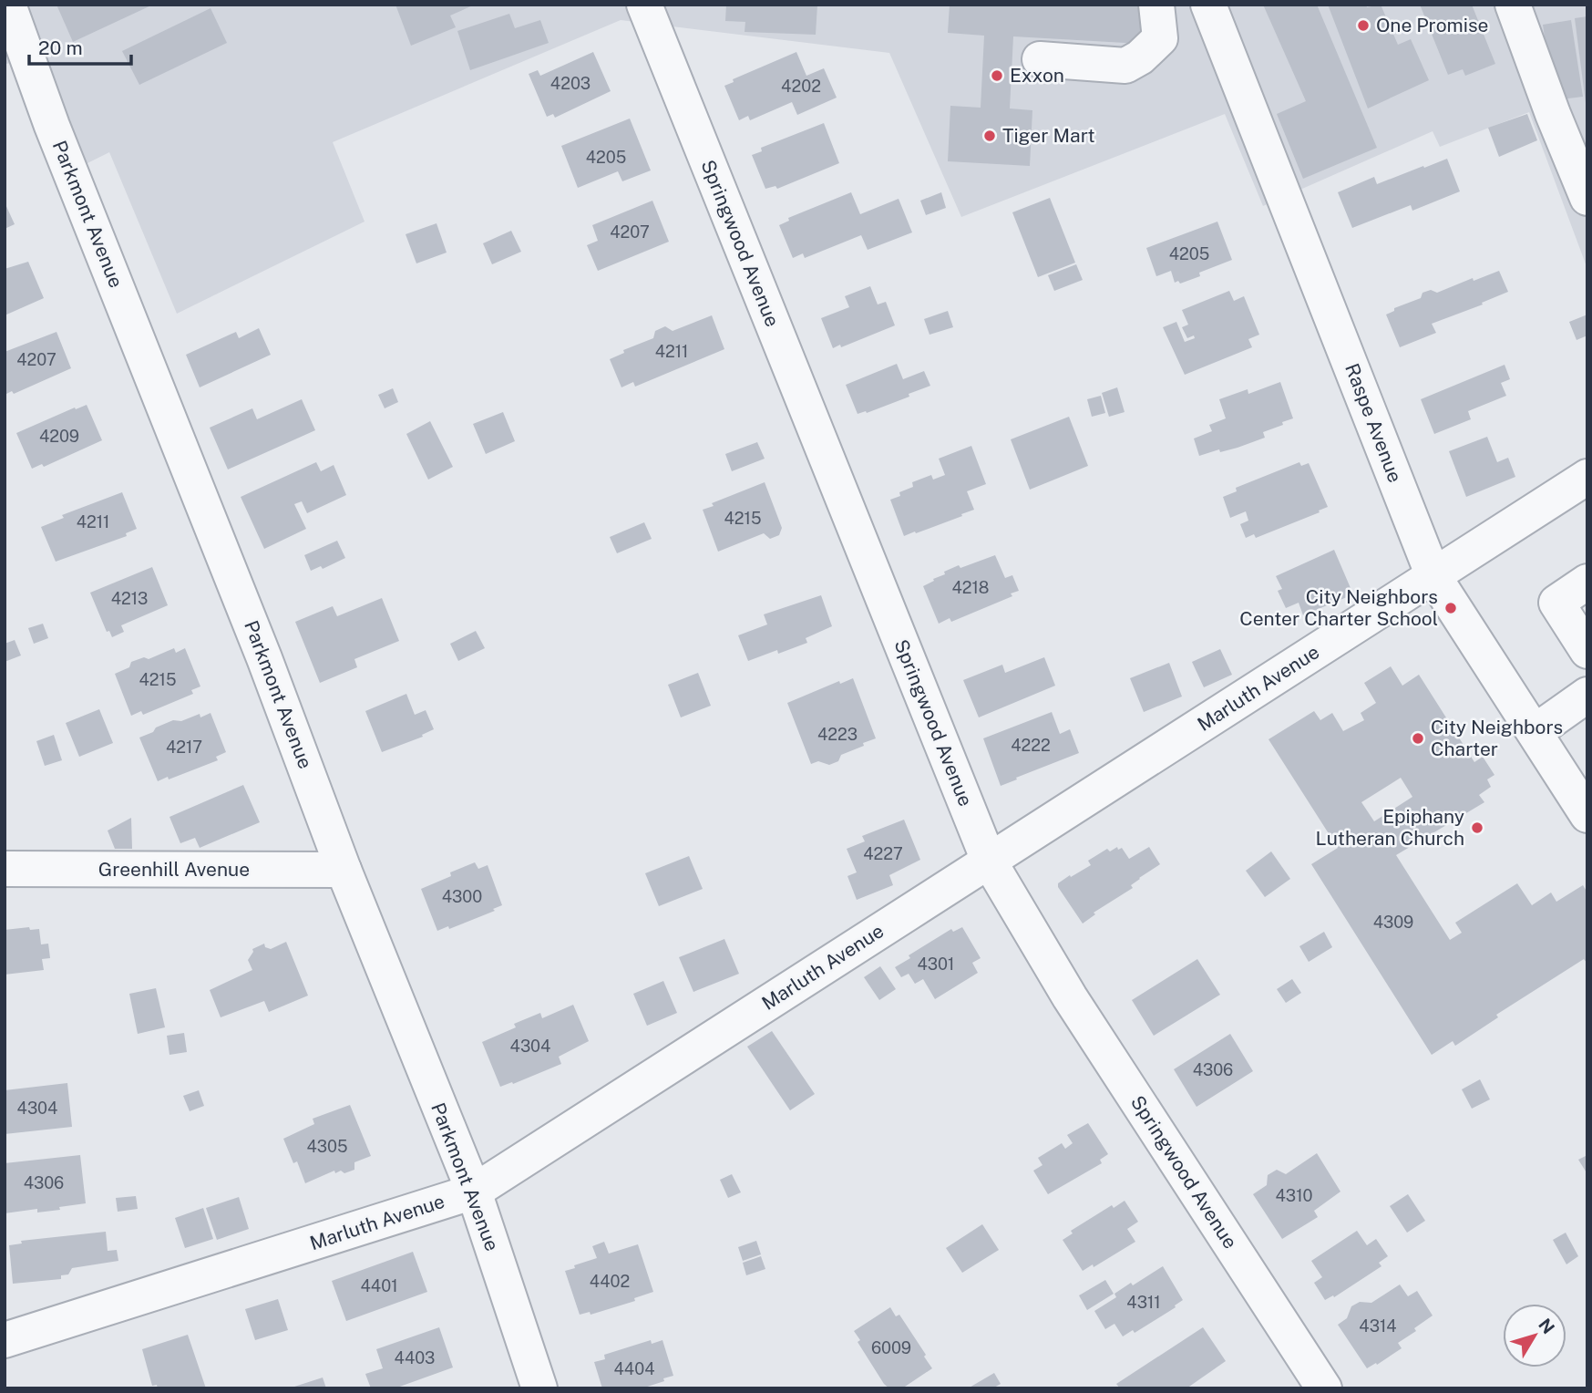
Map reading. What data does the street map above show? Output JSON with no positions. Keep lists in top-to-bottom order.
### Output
{
  "streets": {
    "street": [
      "Parkmont Avenue",
      "Springwood Avenue",
      "Raspe Avenue",
      "Marluth Avenue",
      "Greenhill Avenue"
    ]
  },
  "crossings": [
    ["Parkmont Avenue", "Marluth Avenue"],
    ["Parkmont Avenue", "Greenhill Avenue"],
    ["Springwood Avenue", "Marluth Avenue"],
    ["Raspe Avenue", "Marluth Avenue"]
  ],
  "places": [
    "One Promise",
    "Exxon",
    "Tiger Mart",
    "City Neighbors Center Charter School",
    "City Neighbors Charter",
    "Epiphany Lutheran Church"
  ],
  "house_numbers": [
    "4203",
    "4202",
    "4205",
    "4207",
    "4205",
    "4211",
    "4207",
    "4209",
    "4215",
    "4211",
    "4218",
    "4213",
    "4215",
    "4223",
    "4222",
    "4217",
    "4227",
    "4300",
    "4309",
    "4301",
    "4304",
    "4306",
    "4304",
    "4305",
    "4306",
    "4310",
    "4402",
    "4401",
    "4311",
    "4314",
    "6009",
    "4403",
    "4404"
  ],
  "scale_bar": "20 m",
  "north": "top right"
}
